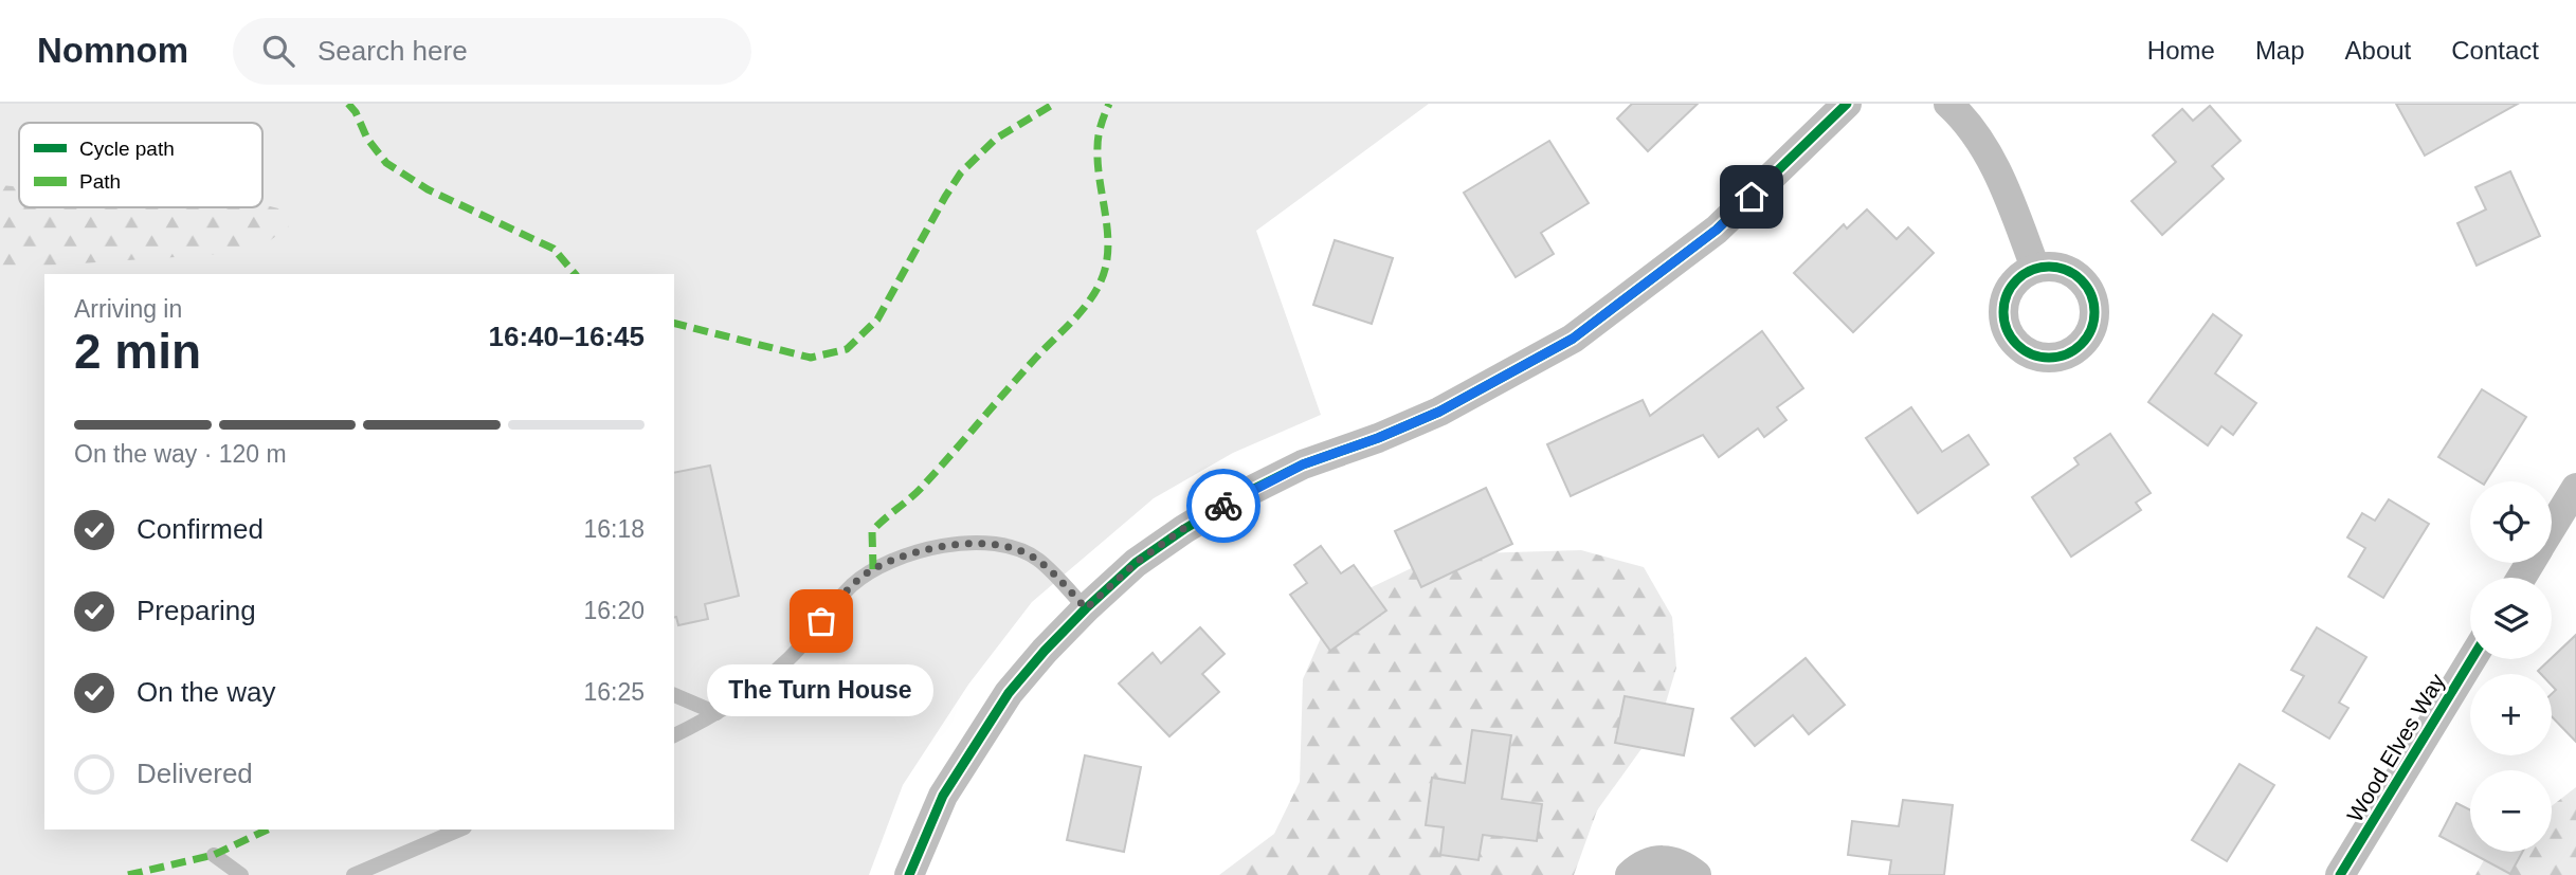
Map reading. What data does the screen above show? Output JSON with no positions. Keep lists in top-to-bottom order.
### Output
{
  "streets": {
    "street": ["Wood Elves Way"]
  },
  "places": ["The Turn House"],
  "legend": ["Cycle path", "Path"],
  "page": {
    "header": "Nomnom",
    "search": "Search here",
    "nav": [
      "Home",
      "Map",
      "About",
      "Contact"
    ],
    "heading": ["2 min", "Arriving in", "16:40–16:45"],
    "bar": "On the way · 120 m",
    "map_buttons": ["+", "−"],
    "list": [
      ["Confirmed", "16:18"],
      ["Preparing", "16:20"],
      ["On the way", "16:25"],
      "Delivered"
    ],
    "bubble": "The Turn House"
  }
}
